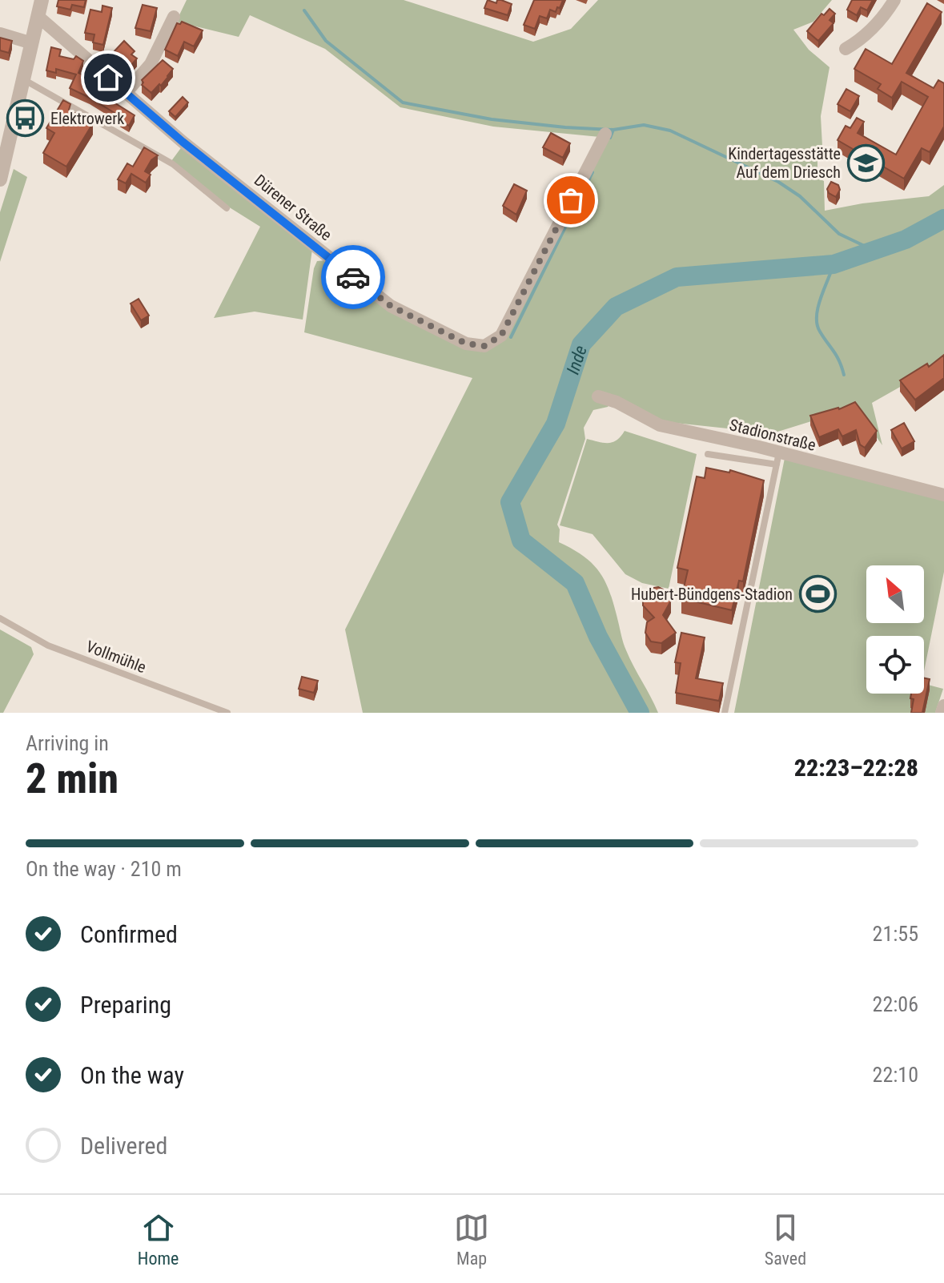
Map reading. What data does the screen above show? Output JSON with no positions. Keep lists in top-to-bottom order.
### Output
{
  "streets": {
    "street": ["Dürener Straße", "Stadionstraße"],
    "lane": ["Vollmühle"]
  },
  "water": ["Inde"],
  "places": {
    "bus stop": ["Elektrowerk"],
    "school or university": ["Kindertagesstätte Auf dem Driesch"],
    "sports": ["Hubert-Bündgens-Stadion"]
  },
  "north": "top left",
  "page": {
    "heading": ["2 min", "Arriving in", "22:23–22:28"],
    "bar": "On the way · 210 m",
    "list": [
      ["Confirmed", "21:55"],
      ["Preparing", "22:06"],
      ["On the way", "22:10"],
      "Delivered"
    ],
    "tabs": ["Home", "Map", "Saved"]
  }
}
